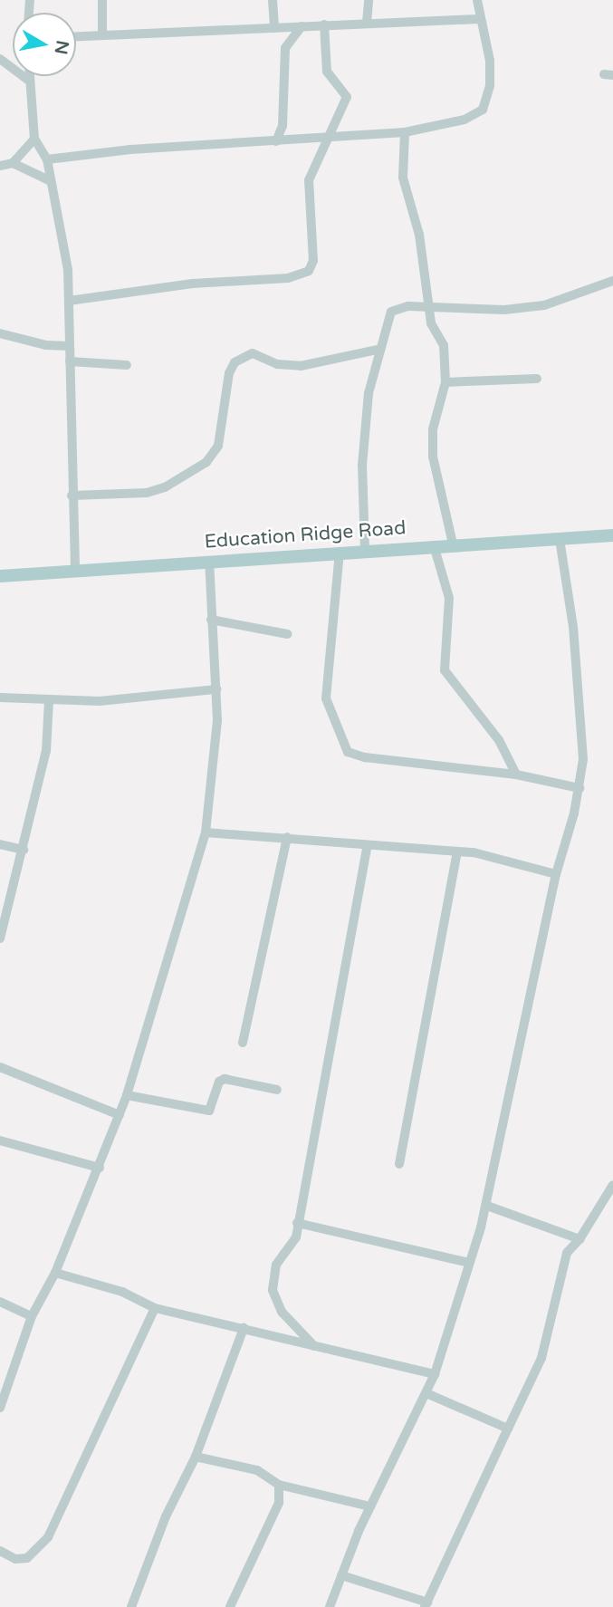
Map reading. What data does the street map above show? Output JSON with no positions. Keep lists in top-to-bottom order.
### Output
{
  "streets": {
    "main road": ["Education Ridge Road"]
  },
  "north": "right"
}
